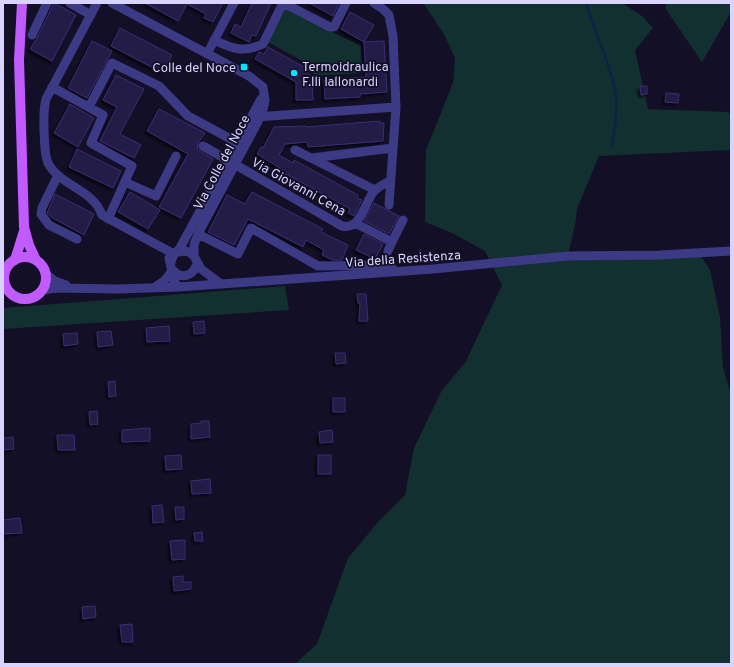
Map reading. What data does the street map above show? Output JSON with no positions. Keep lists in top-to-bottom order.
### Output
{
  "streets": {
    "street": ["Via Colle del Noce", "Via Giovanni Cena", "Via della Resistenza"]
  },
  "crossings": [
    ["Via Colle del Noce", "Via Giovanni Cena"],
    ["Via Colle del Noce", "Via della Resistenza"]
  ],
  "places": {
    "transit": ["Colle del Noce"],
    "other": ["Termoidraulica F.lli Iallonardi"]
  }
}
